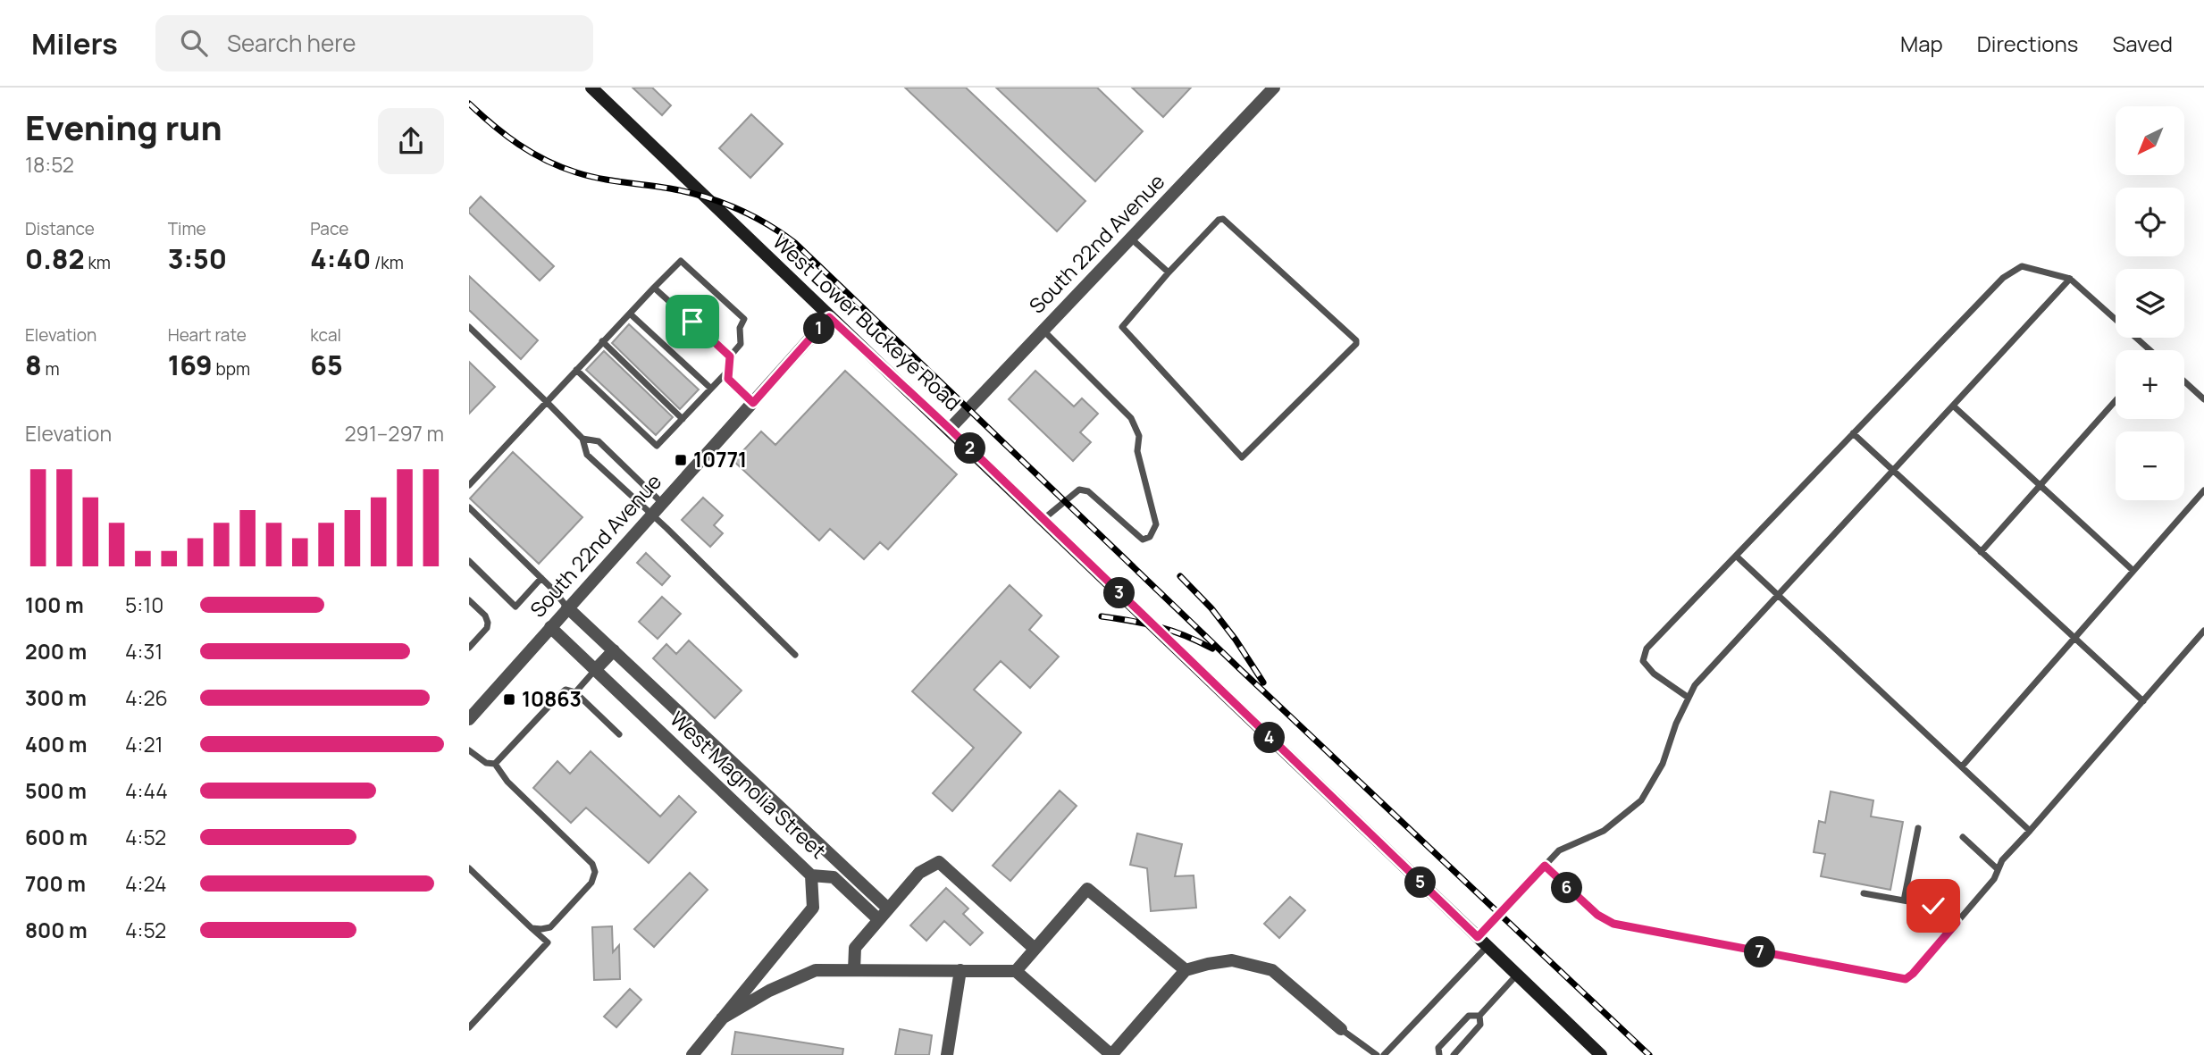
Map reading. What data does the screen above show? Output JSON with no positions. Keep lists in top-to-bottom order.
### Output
{
  "streets": {
    "main road": ["West Lower Buckeye Road"],
    "street": ["South 22nd Avenue", "West Magnolia Street"]
  },
  "crossings": [
    ["South 22nd Avenue", "West Lower Buckeye Road"],
    ["South 22nd Avenue", "West Magnolia Street"]
  ],
  "places": {
    "transit": ["10771", "10863"]
  },
  "north": "bottom left",
  "page": {
    "header": "Milers",
    "search": "Search here",
    "nav": ["Map", "Directions", "Saved"],
    "heading": ["Evening run", "18:52"],
    "map_buttons": ["+", "−"],
    "stats": [
      ["Distance", "0.82 km"],
      ["Time", "3:50"],
      ["Pace", "4:40 /km"],
      ["Elevation", "8 m"],
      ["Heart rate", "169 bpm"],
      ["kcal", "65"]
    ],
    "pins": [
      "1",
      "2",
      "3",
      "4",
      "5",
      "6",
      "7"
    ],
    "chart": ["Elevation", "291–297 m"],
    "list": [
      {
        "name": "100 m",
        "note": "5:10"
      },
      {
        "name": "200 m",
        "note": "4:31"
      },
      {
        "name": "300 m",
        "note": "4:26"
      },
      {
        "name": "400 m",
        "note": "4:21"
      },
      {
        "name": "500 m",
        "note": "4:44"
      },
      {
        "name": "600 m",
        "note": "4:52"
      },
      {
        "name": "700 m",
        "note": "4:24"
      },
      {
        "name": "800 m",
        "note": "4:52"
      }
    ]
  }
}
